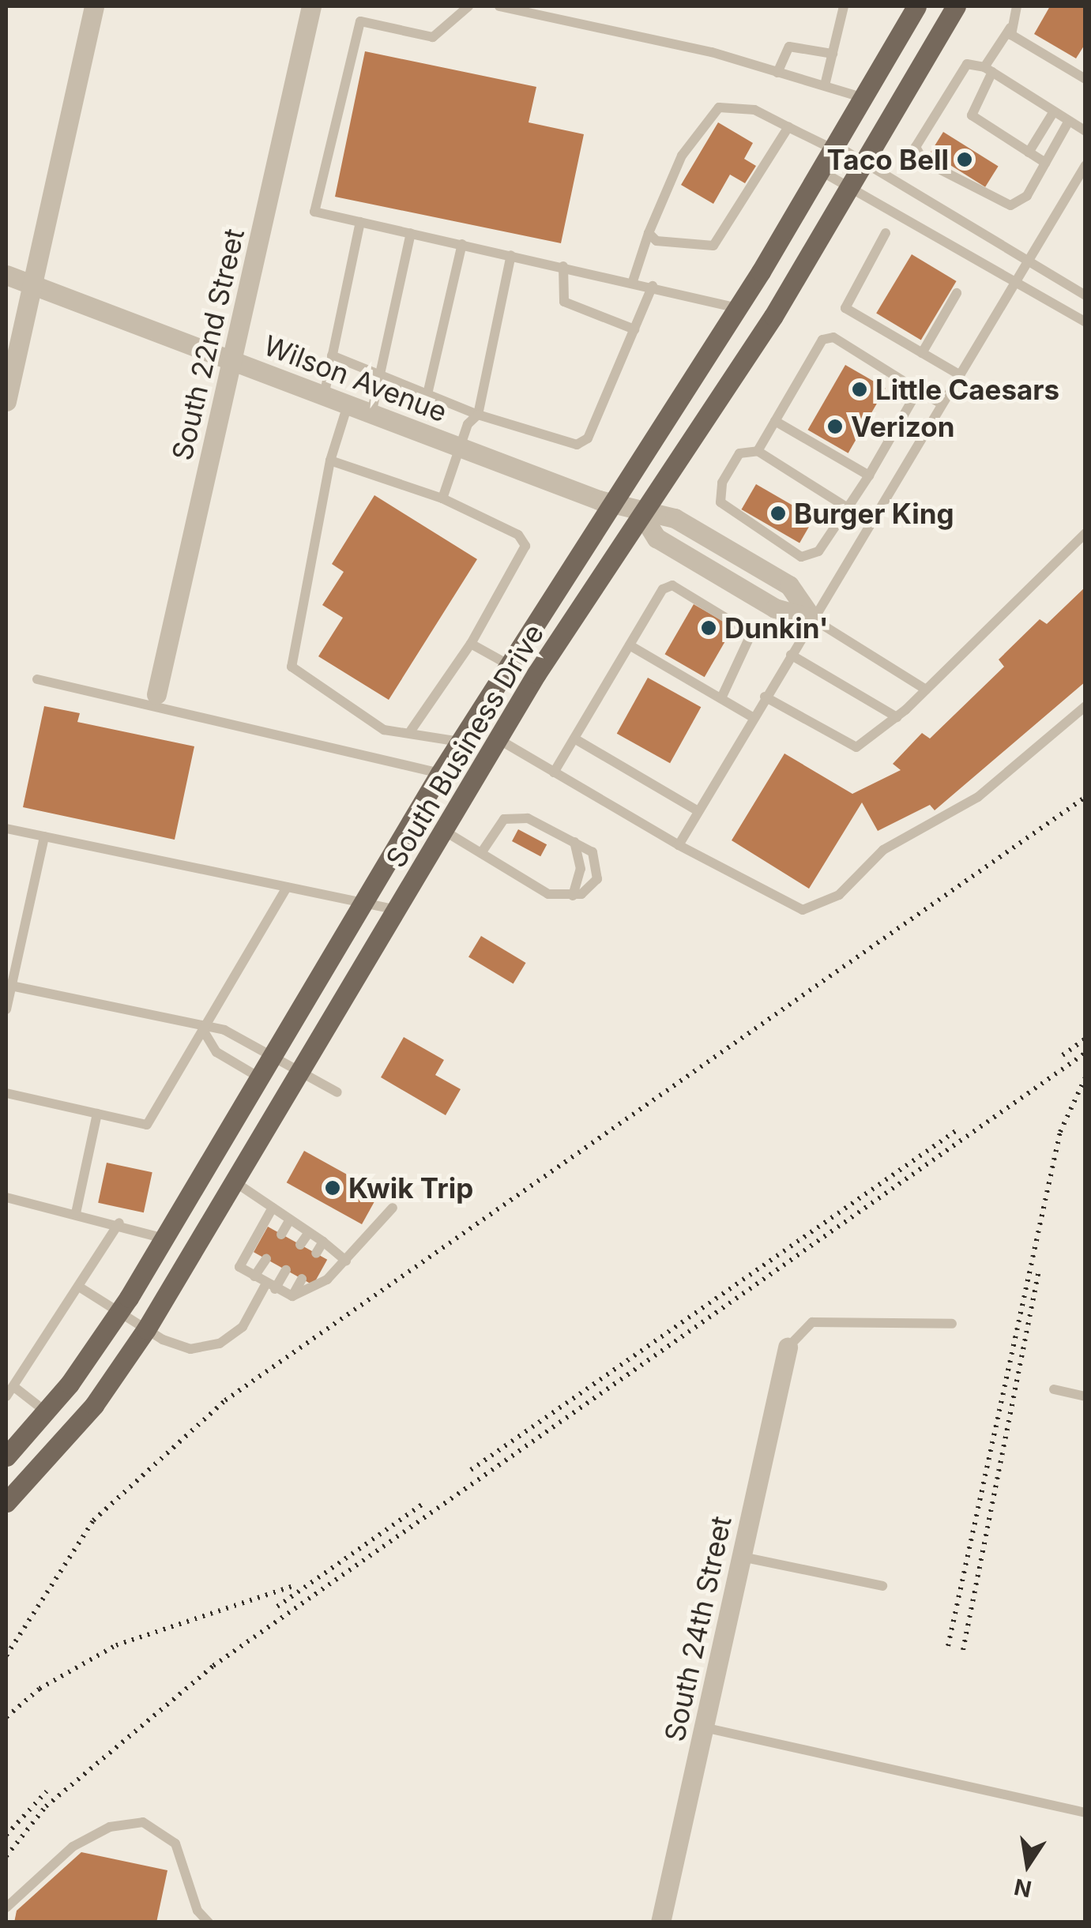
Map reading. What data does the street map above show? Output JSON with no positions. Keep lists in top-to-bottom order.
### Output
{
  "streets": {
    "main road": ["South Business Drive"],
    "street": ["South 22nd Street", "Wilson Avenue", "South 24th Street"]
  },
  "crossings": [
    ["South 22nd Street", "Wilson Avenue"],
    ["Wilson Avenue", "South Business Drive"]
  ],
  "places": [
    "Taco Bell",
    "Little Caesars",
    "Verizon",
    "Burger King",
    "Dunkin'",
    "Kwik Trip"
  ],
  "north": "bottom"
}
